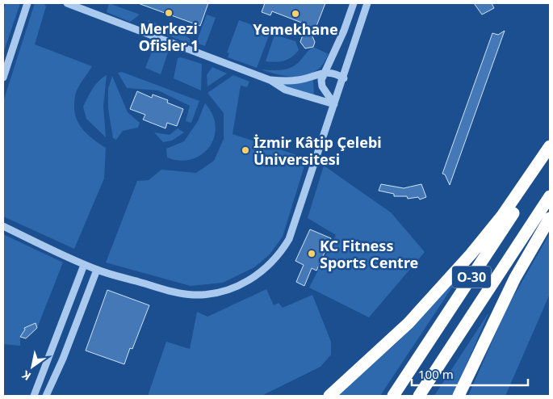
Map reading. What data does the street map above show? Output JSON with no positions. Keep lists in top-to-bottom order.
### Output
{
  "streets": {
    "highway": ["O-30"]
  },
  "places": [
    "Merkezi Ofisler 1",
    "Yemekhane",
    "İzmir Kâtip Çelebi Üniversitesi",
    "KC Fitness Sports Centre"
  ],
  "scale_bar": "100 m",
  "north": "bottom left"
}
